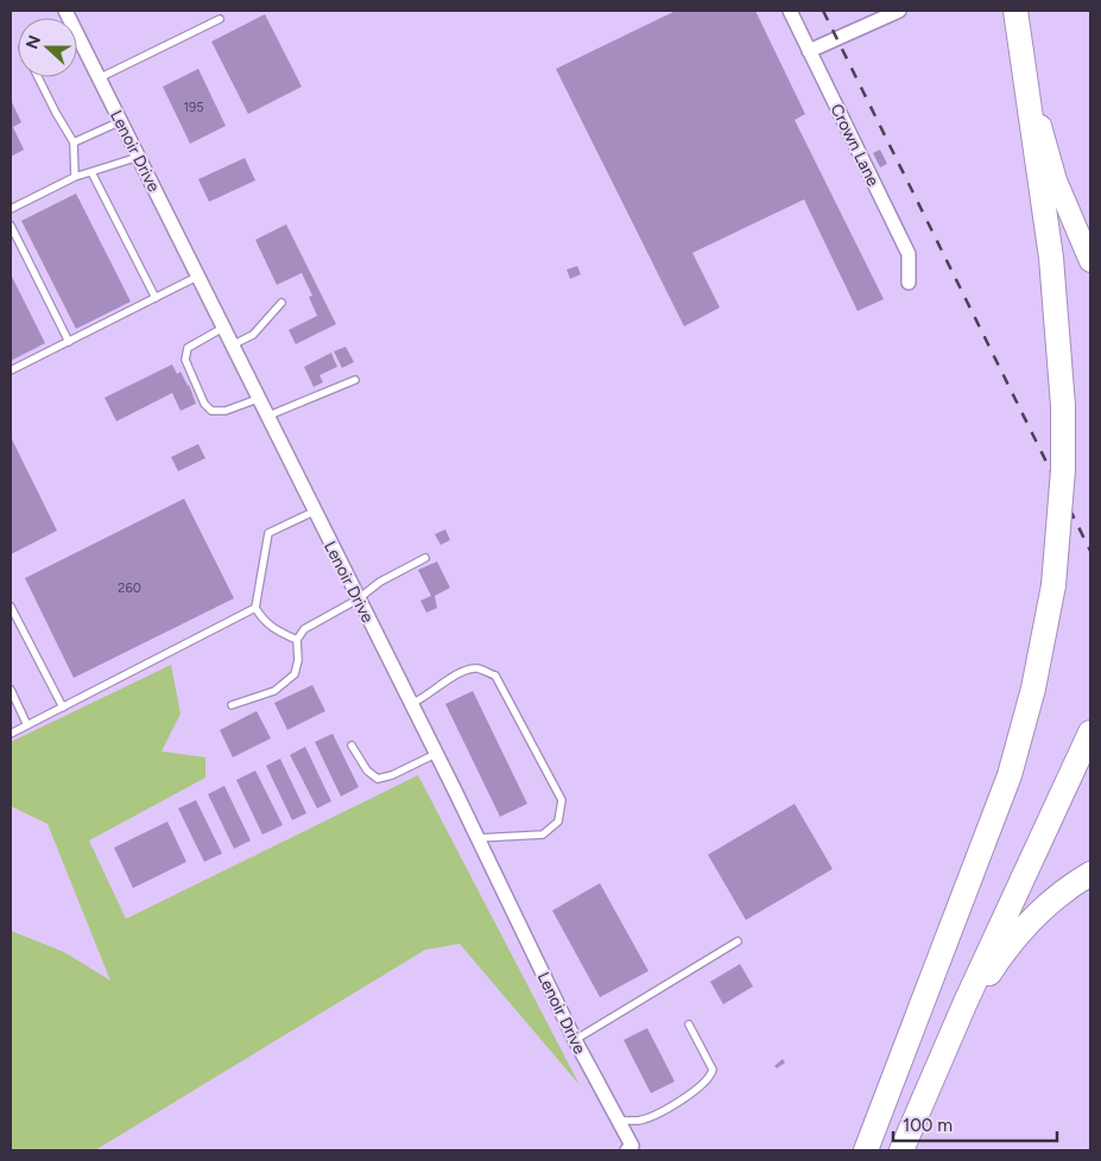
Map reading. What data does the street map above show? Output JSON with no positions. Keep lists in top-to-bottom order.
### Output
{
  "streets": {
    "street": ["Crown Lane", "Lenoir Drive"]
  },
  "house_numbers": ["195", "260"],
  "scale_bar": "100 m",
  "north": "left"
}
